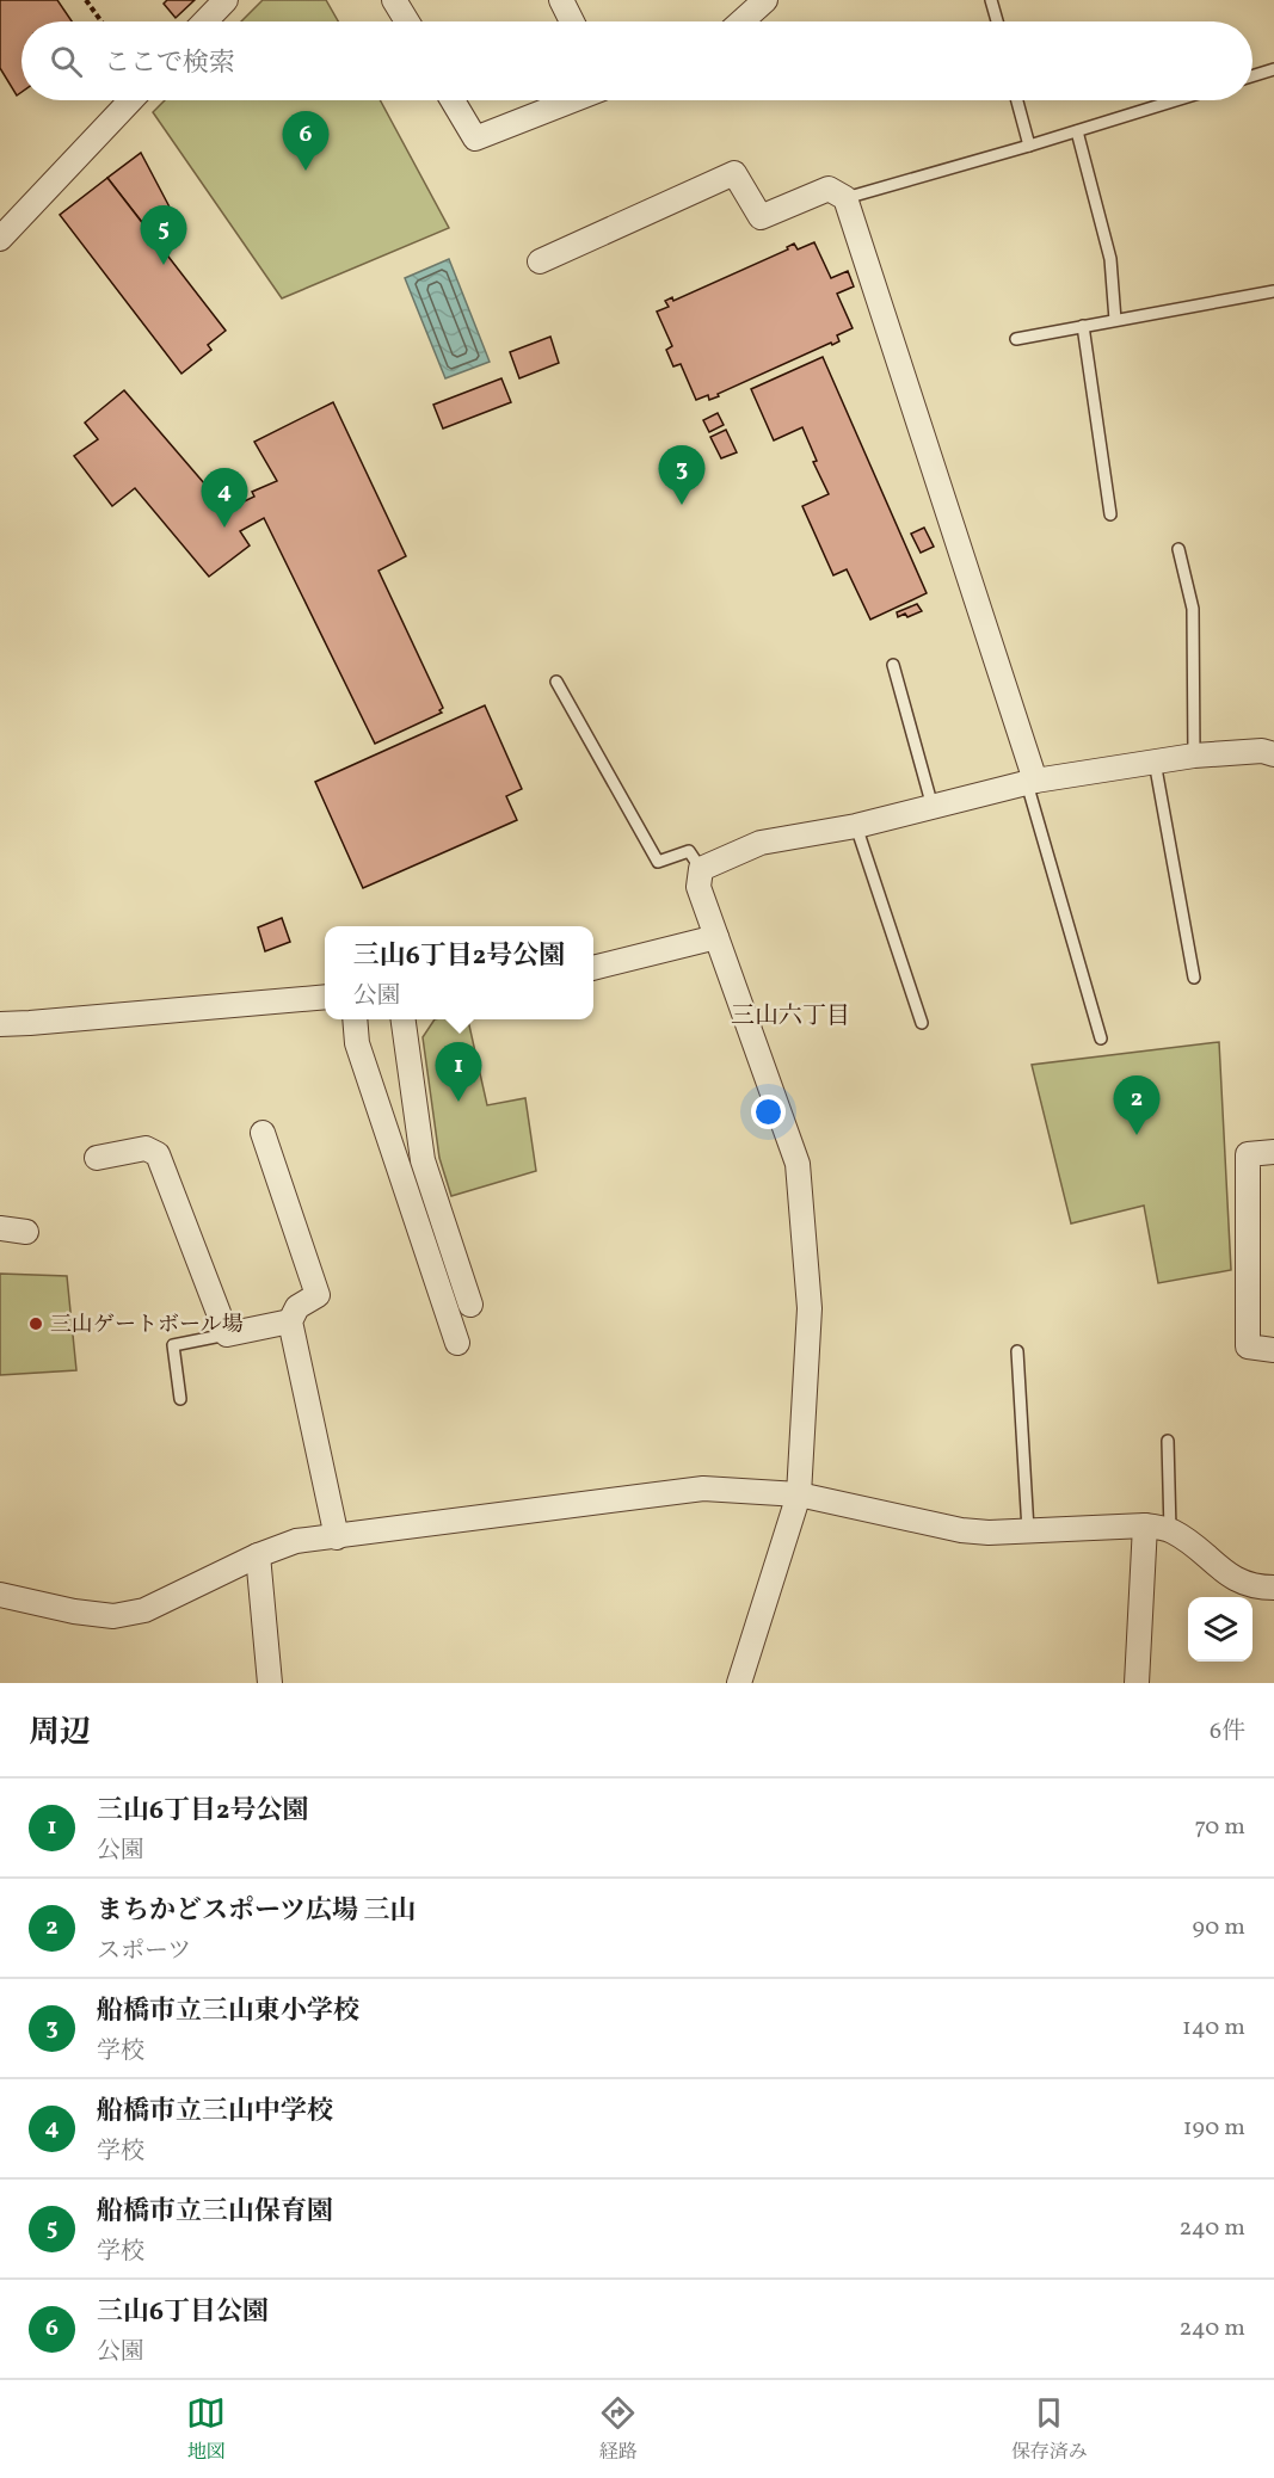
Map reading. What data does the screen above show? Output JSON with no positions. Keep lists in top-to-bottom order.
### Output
{
  "districts": ["三山六丁目"],
  "places": ["三山ゲートボール場"],
  "page": {
    "search": "ここで検索",
    "pins": [
      "6",
      "5",
      "3",
      "4",
      "1",
      "2"
    ],
    "popup": ["三山6丁目2号公園", "公園"],
    "heading": ["周辺", "6件"],
    "list": [
      {
        "mark": "1",
        "name": "三山6丁目2号公園",
        "note": "公園",
        "value": "70 m"
      },
      {
        "mark": "2",
        "name": "まちかどスポーツ広場 三山",
        "note": "スポーツ",
        "value": "90 m"
      },
      {
        "mark": "3",
        "name": "船橋市立三山東小学校",
        "note": "学校",
        "value": "140 m"
      },
      {
        "mark": "4",
        "name": "船橋市立三山中学校",
        "note": "学校",
        "value": "190 m"
      },
      {
        "mark": "5",
        "name": "船橋市立三山保育園",
        "note": "学校",
        "value": "240 m"
      },
      {
        "mark": "6",
        "name": "三山6丁目公園",
        "note": "公園",
        "value": "240 m"
      }
    ],
    "nav": ["地図", "経路", "保存済み"]
  }
}
